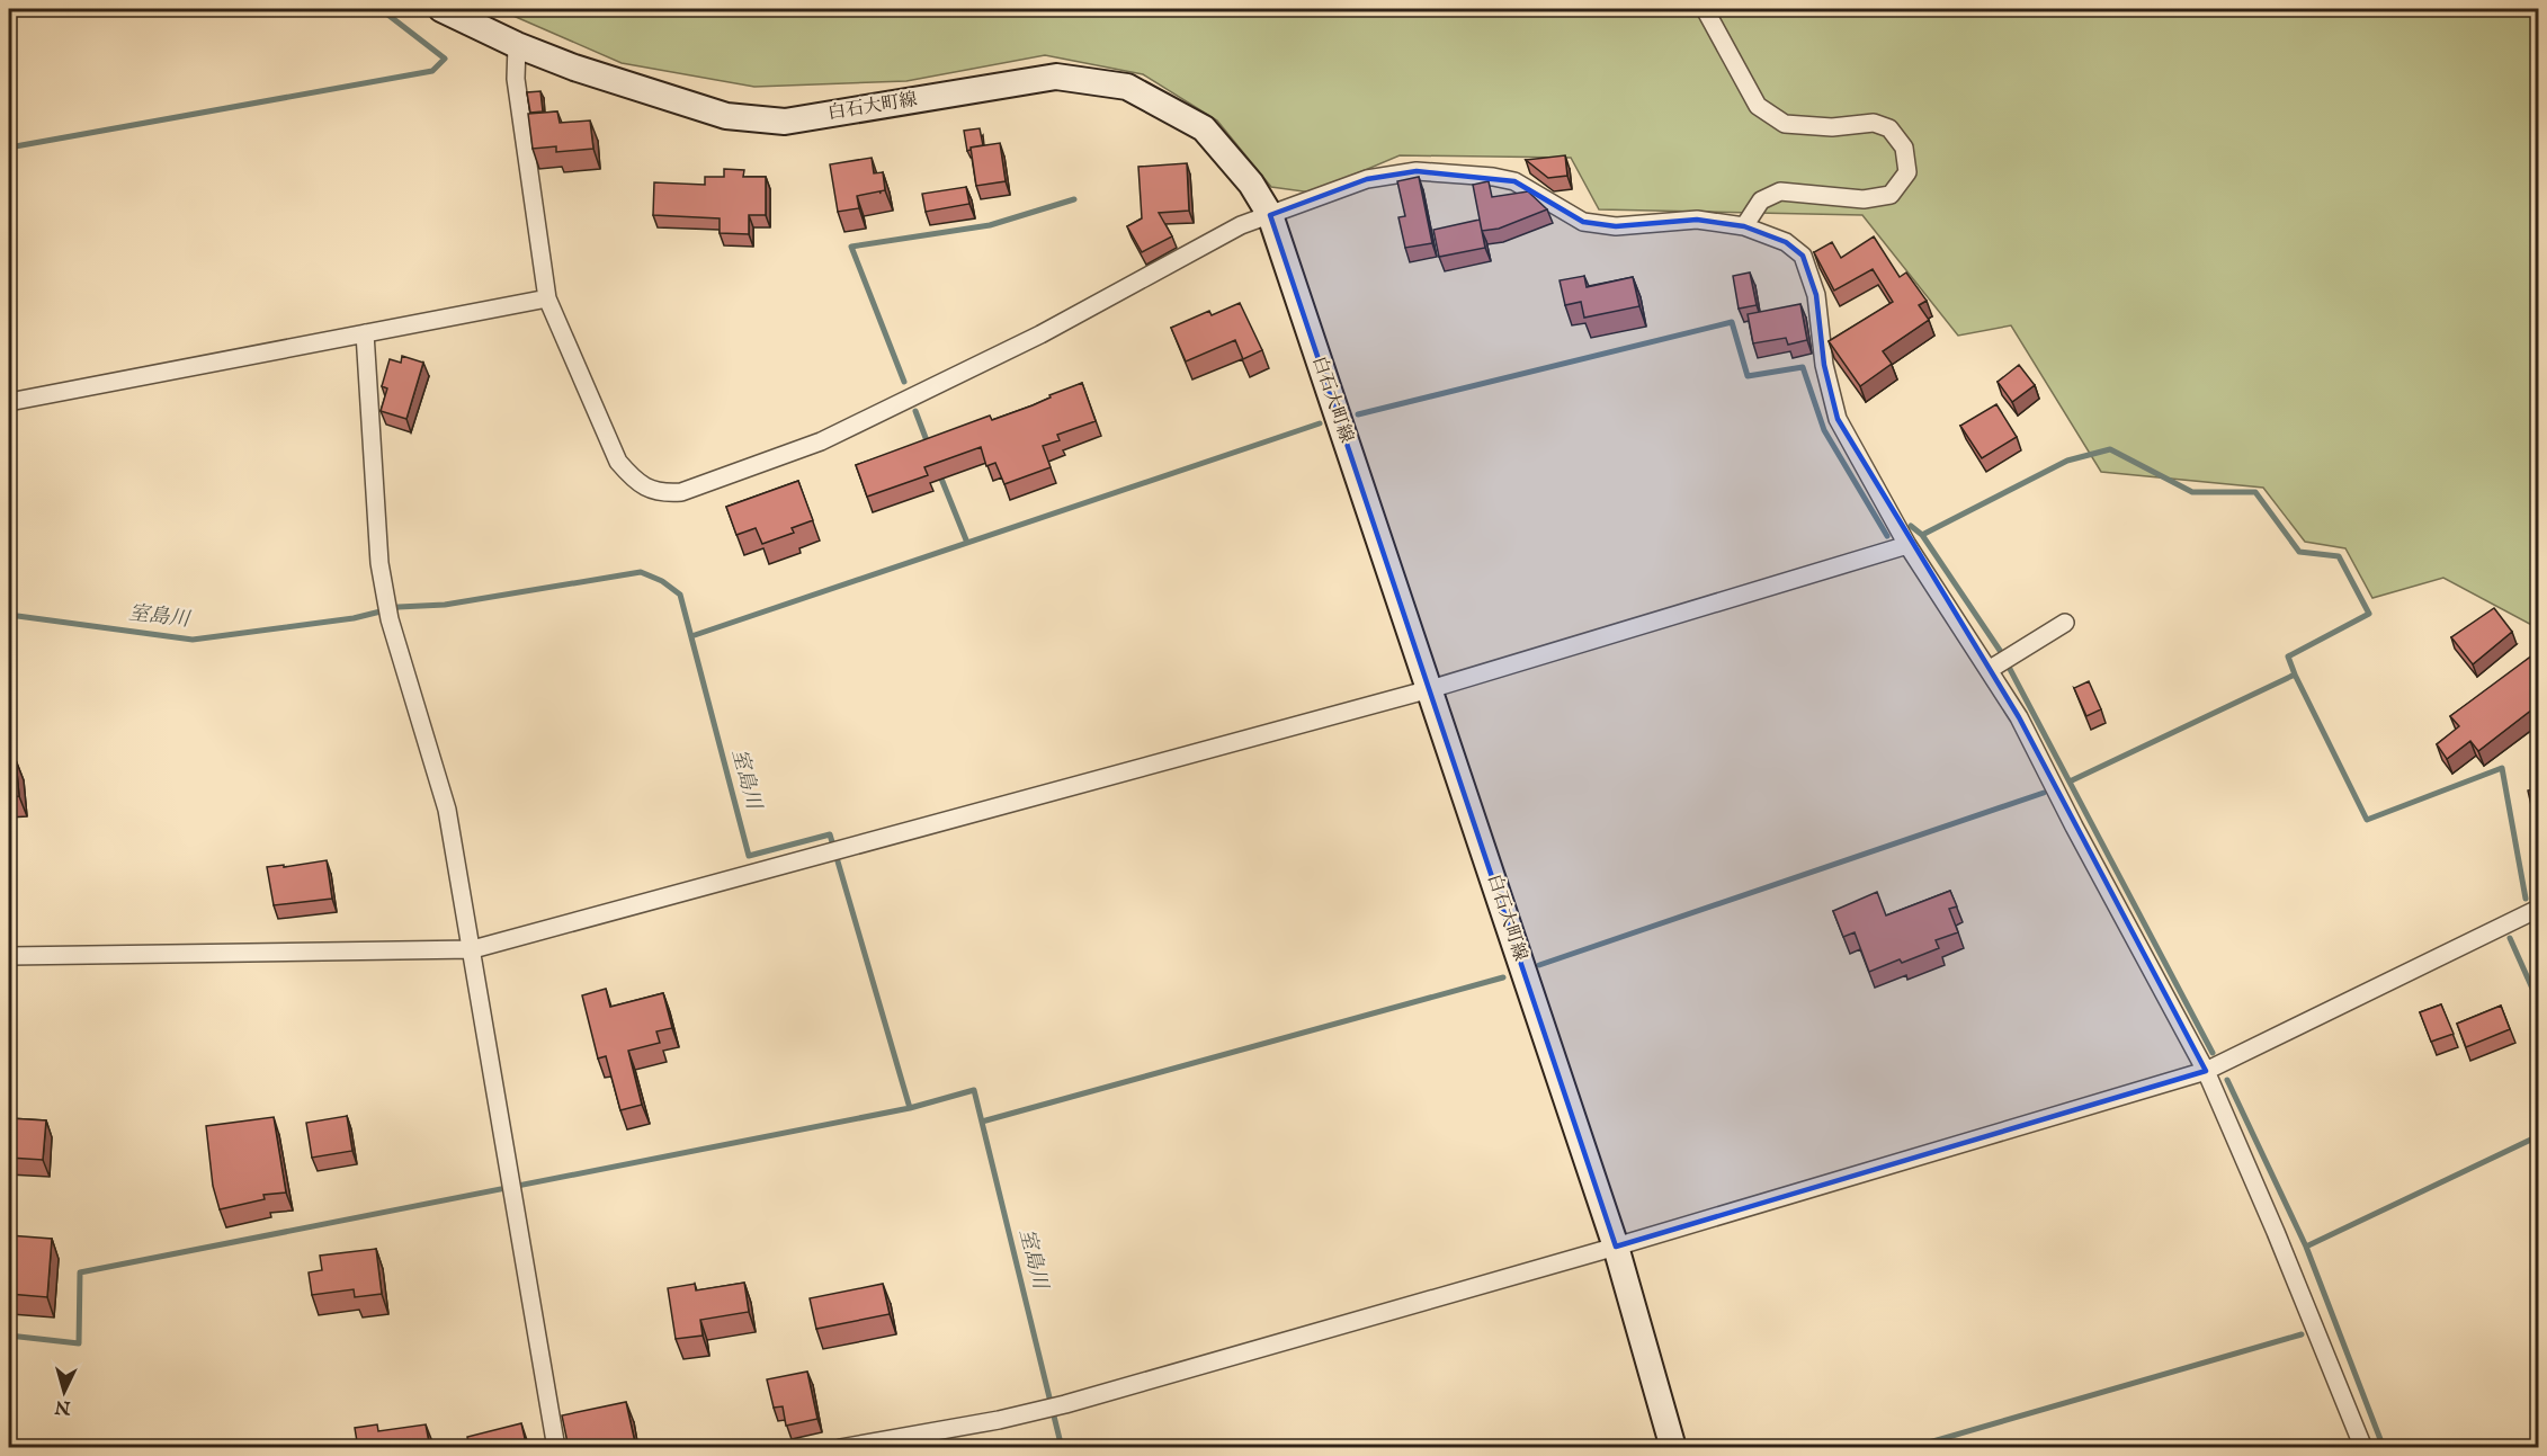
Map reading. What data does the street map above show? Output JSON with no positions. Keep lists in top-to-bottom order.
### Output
{
  "streets": {
    "main road": ["白石大町線"]
  },
  "water": ["室島川"],
  "north": "bottom"
}
